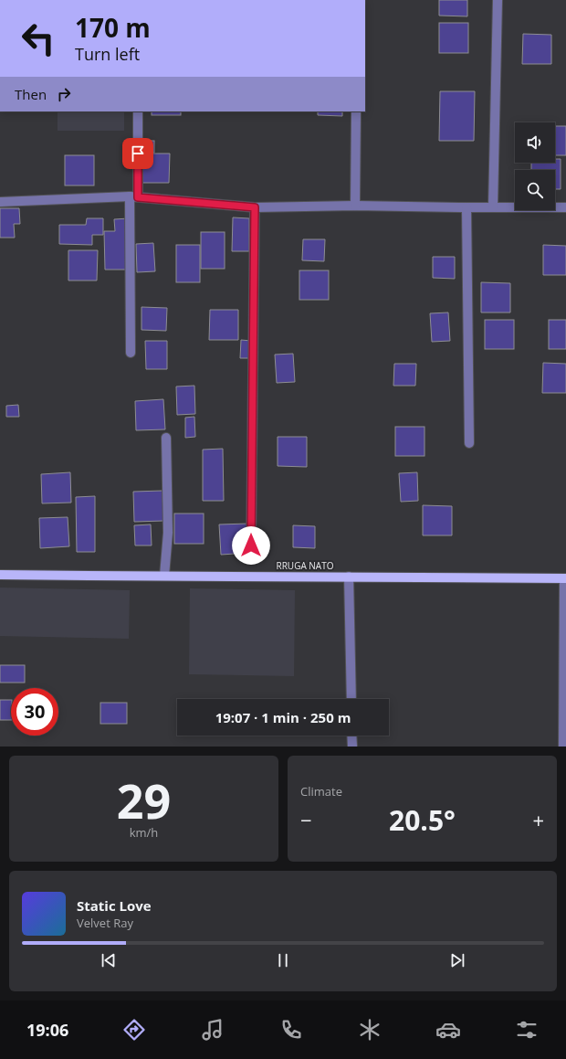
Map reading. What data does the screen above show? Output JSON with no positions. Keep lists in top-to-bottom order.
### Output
{
  "streets": {
    "main road": ["RRUGA NATO"]
  },
  "page": {
    "turn": ["170 m", "Turn left"],
    "then": "Then",
    "limit": "30",
    "trip": "19:07 · 1 min · 250 m",
    "tile": [
      ["29", "km/h"],
      "Climate"
    ],
    "heat": ["−", "20.5°", "+"],
    "song": ["Static Love", "Velvet Ray"],
    "tabs": "19:06"
  }
}
